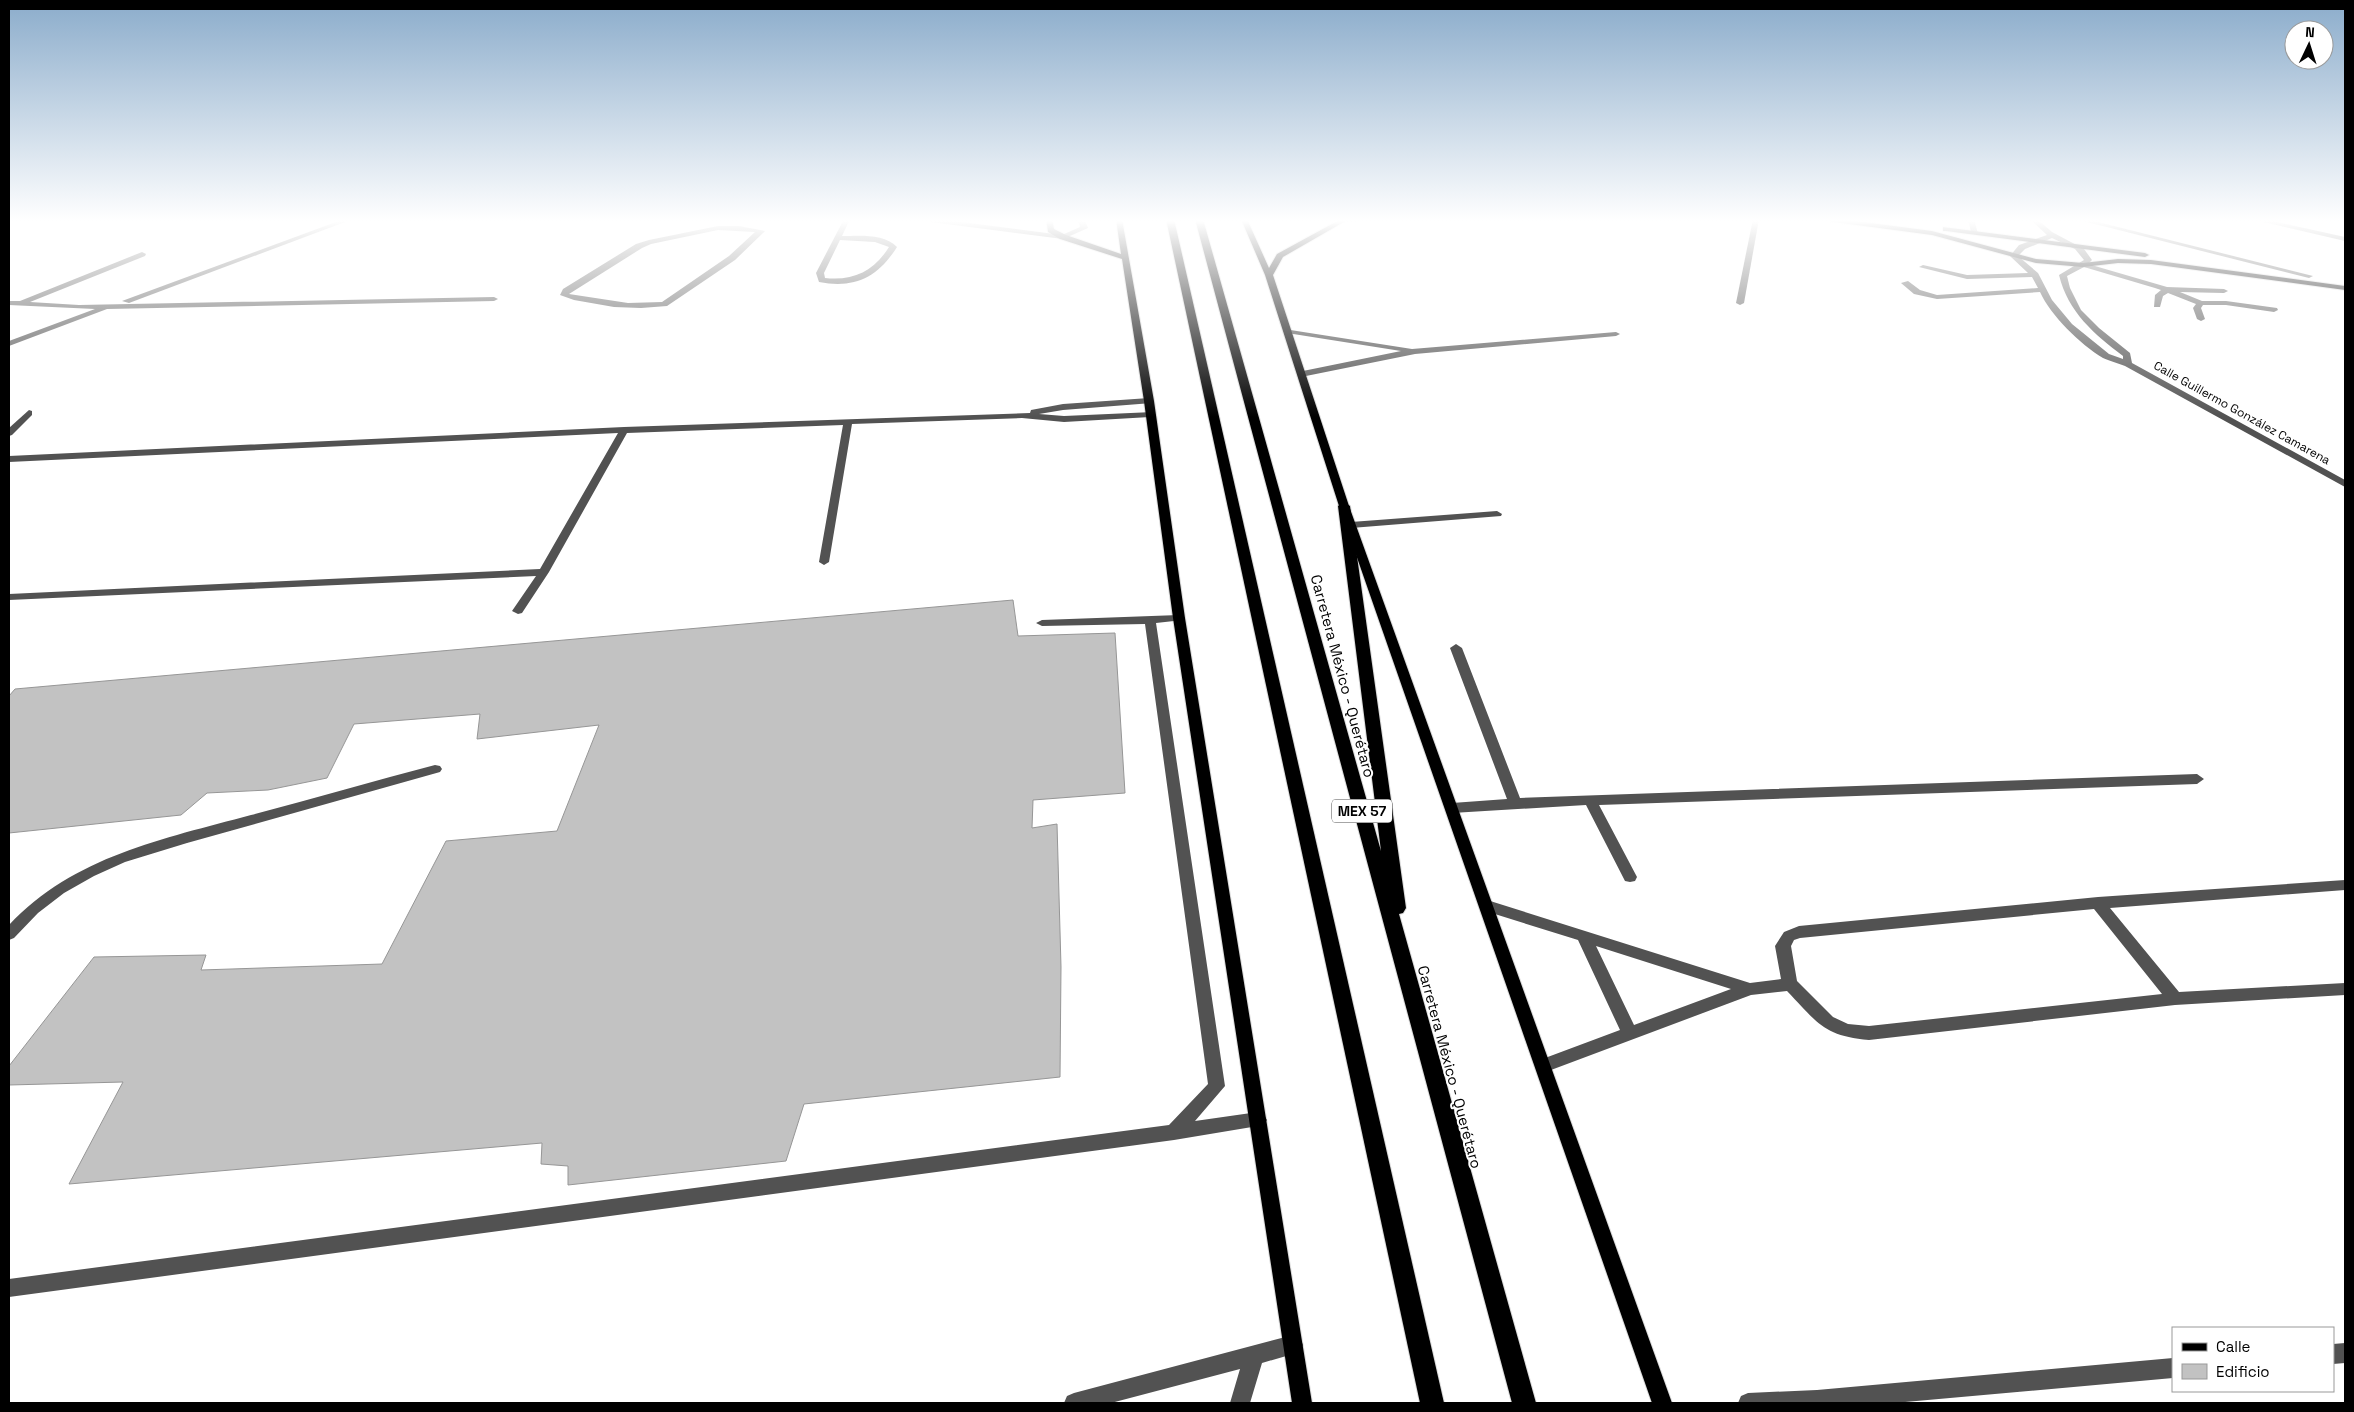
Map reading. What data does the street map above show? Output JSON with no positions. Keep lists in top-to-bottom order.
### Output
{
  "streets": {
    "highway": ["Carretera México - Querétaro", "MEX 57"],
    "street": ["Calle Guillermo González Camarena"]
  },
  "legend": ["Calle", "Edificio"],
  "north": "top"
}
